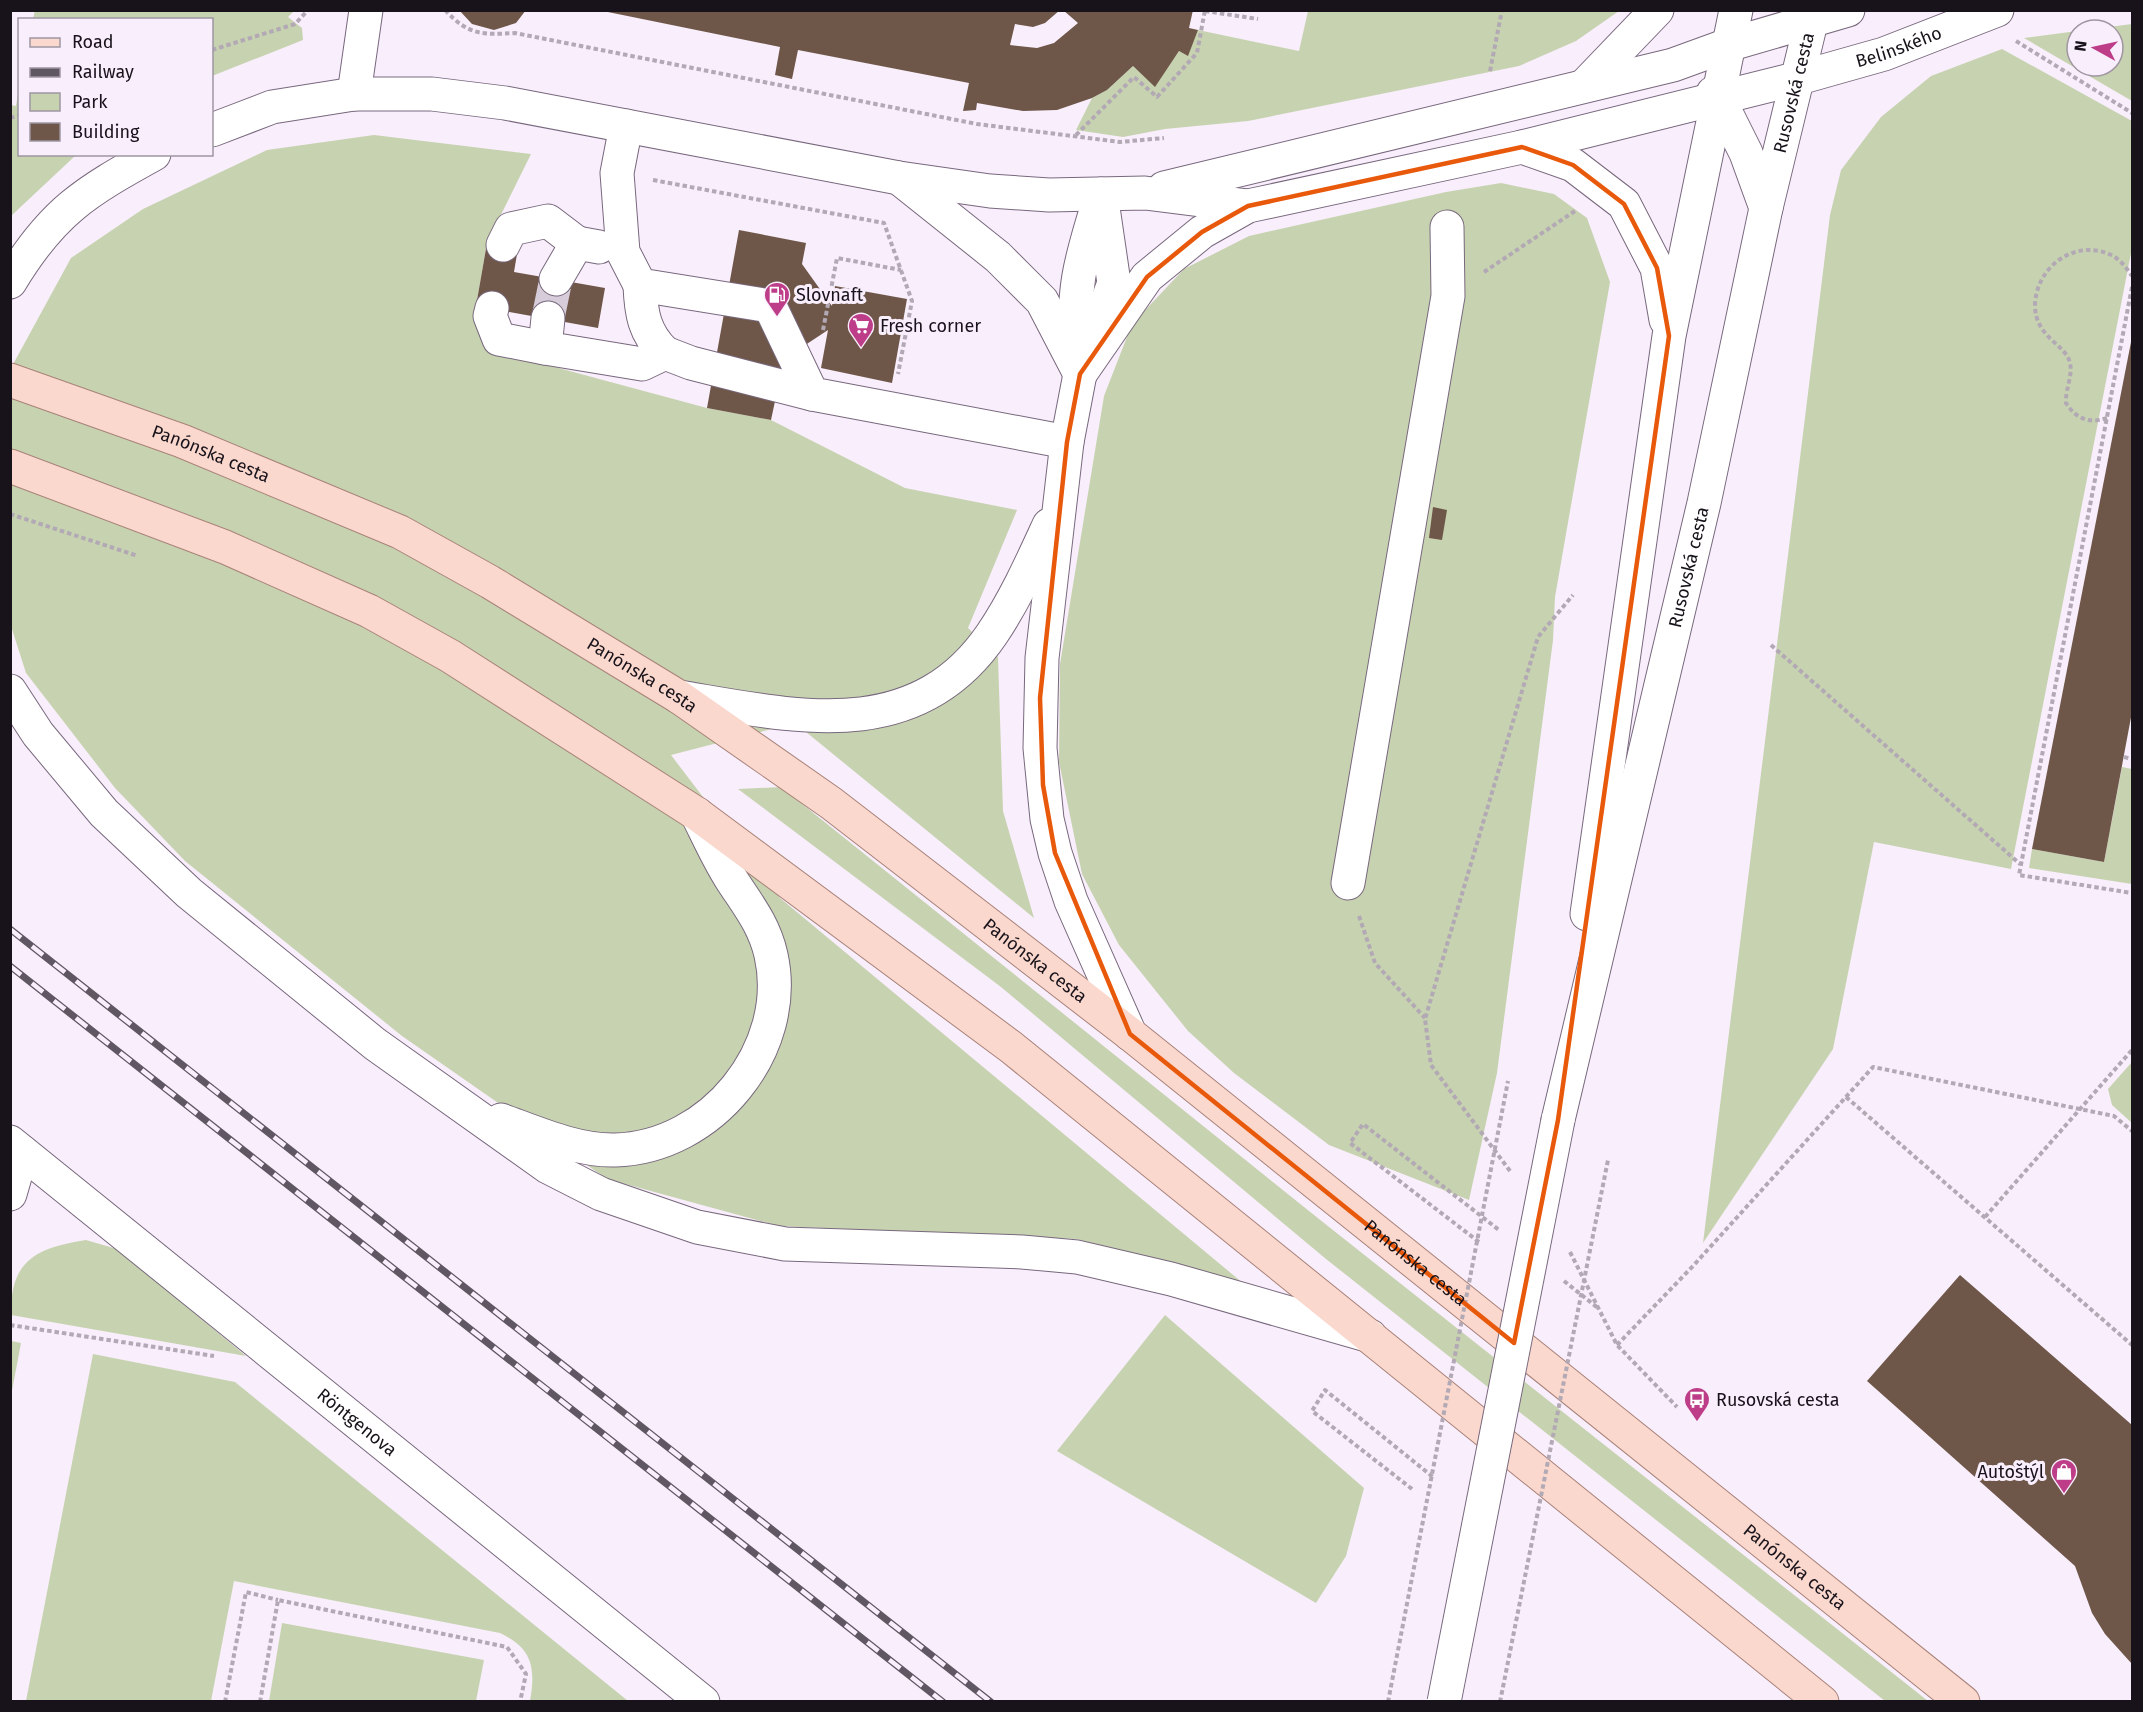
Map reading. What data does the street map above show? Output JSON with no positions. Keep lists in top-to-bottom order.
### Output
{
  "streets": {
    "main road": ["Panónska cesta"],
    "street": ["Belinského", "Rusovská cesta", "Röntgenova"]
  },
  "crossings": [
    ["Belinského", "Rusovská cesta"]
  ],
  "places": {
    "fuel station": ["Slovnaft"],
    "supermarket": ["Fresh corner"],
    "bus stop": ["Rusovská cesta"],
    "shop": ["Autoštýl"]
  },
  "legend": [
    "Road",
    "Railway",
    "Park",
    "Building"
  ],
  "north": "left"
}
